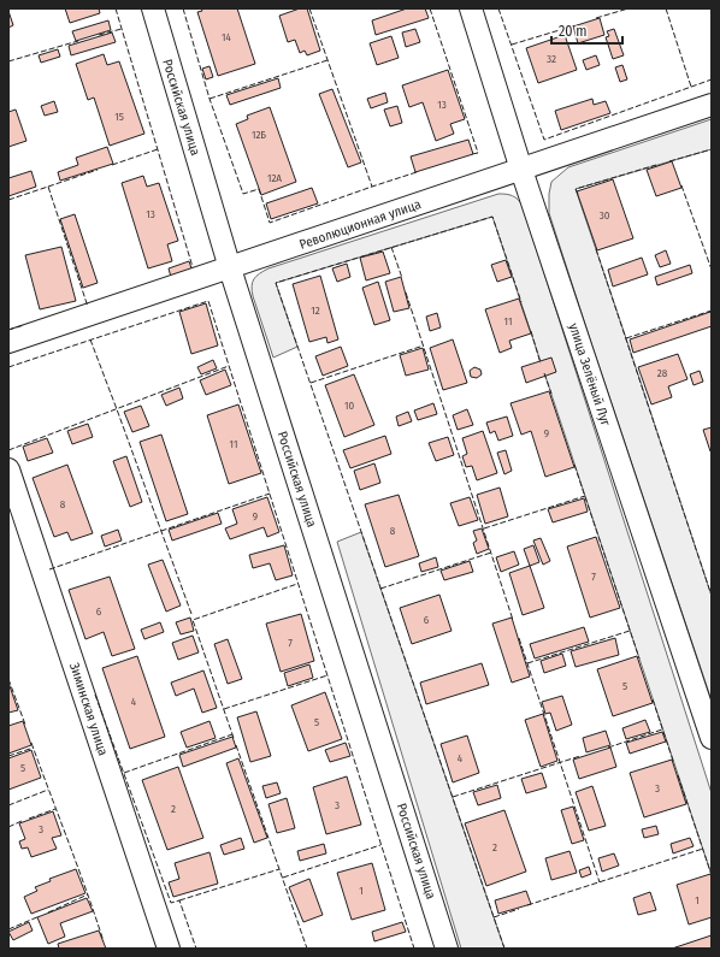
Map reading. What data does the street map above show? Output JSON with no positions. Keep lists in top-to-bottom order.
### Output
{
  "streets": {
    "street": [
      "Российская улица",
      "Революционная улица",
      "улица Зелёный Луг",
      "Зиминская улица"
    ]
  },
  "crossings": [
    ["Российская улица", "Революционная улица"],
    ["Революционная улица", "улица Зелёный Луг"]
  ],
  "house_numbers": [
    "14",
    "32",
    "13",
    "15",
    "12Б",
    "12А",
    "13",
    "30",
    "12",
    "11",
    "28",
    "10",
    "9",
    "11",
    "8",
    "9",
    "8",
    "7",
    "6",
    "6",
    "7",
    "5",
    "4",
    "5",
    "4",
    "5",
    "3",
    "3",
    "2",
    "3",
    "2",
    "1",
    "1"
  ],
  "scale_bar": "20 m"
}
